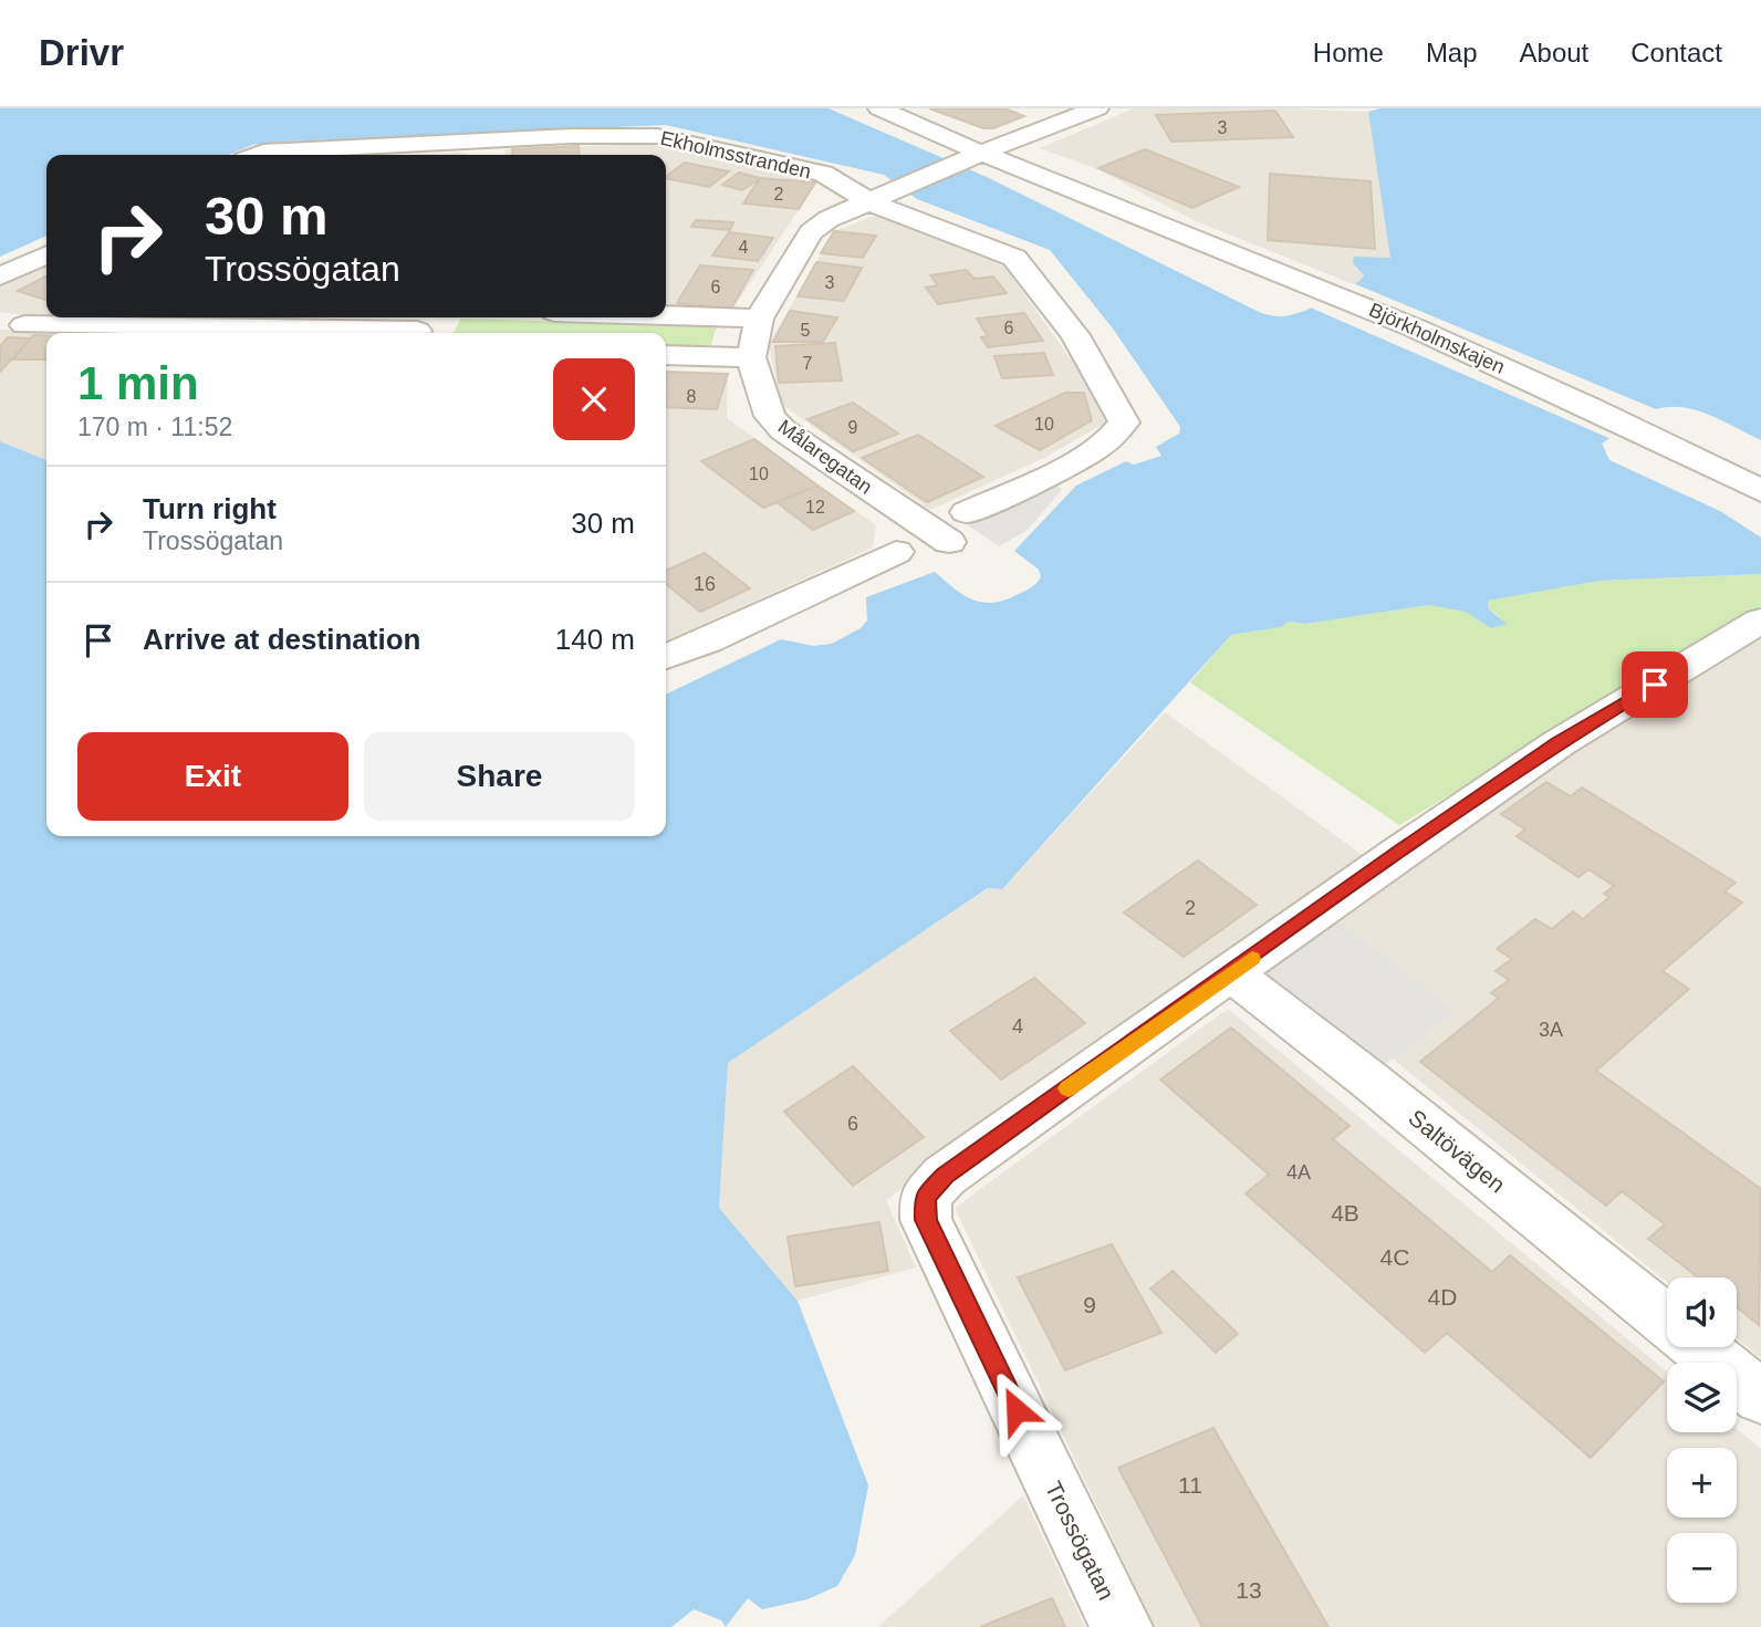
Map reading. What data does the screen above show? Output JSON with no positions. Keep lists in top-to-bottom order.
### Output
{
  "streets": {
    "street": [
      "Ekholmsstranden",
      "Björkholmskajen",
      "Målaregatan",
      "Saltövägen",
      "Trossögatan"
    ]
  },
  "crossings": [
    ["Ekholmsstranden", "Målaregatan"],
    ["Björkholmskajen", "Målaregatan"],
    ["Saltövägen", "Trossögatan"]
  ],
  "house_numbers": [
    "3",
    "2",
    "4",
    "3",
    "6",
    "6",
    "5",
    "7",
    "8",
    "10",
    "9",
    "10",
    "12",
    "16",
    "2",
    "4",
    "3A",
    "6",
    "4A",
    "4B",
    "4C",
    "4D",
    "9",
    "11",
    "13"
  ],
  "page": {
    "header": "Drivr",
    "nav": [
      "Home",
      "Map",
      "About",
      "Contact"
    ],
    "turn": ["30 m", "Trossögatan"],
    "heading": ["1 min", "170 m · 11:52"],
    "list": [
      {
        "name": "Turn right",
        "note": "Trossögatan",
        "value": "30 m"
      },
      {
        "name": "Arrive at destination",
        "value": "140 m"
      }
    ],
    "buttons": ["Exit", "Share"],
    "map_buttons": ["+", "−"]
  }
}
